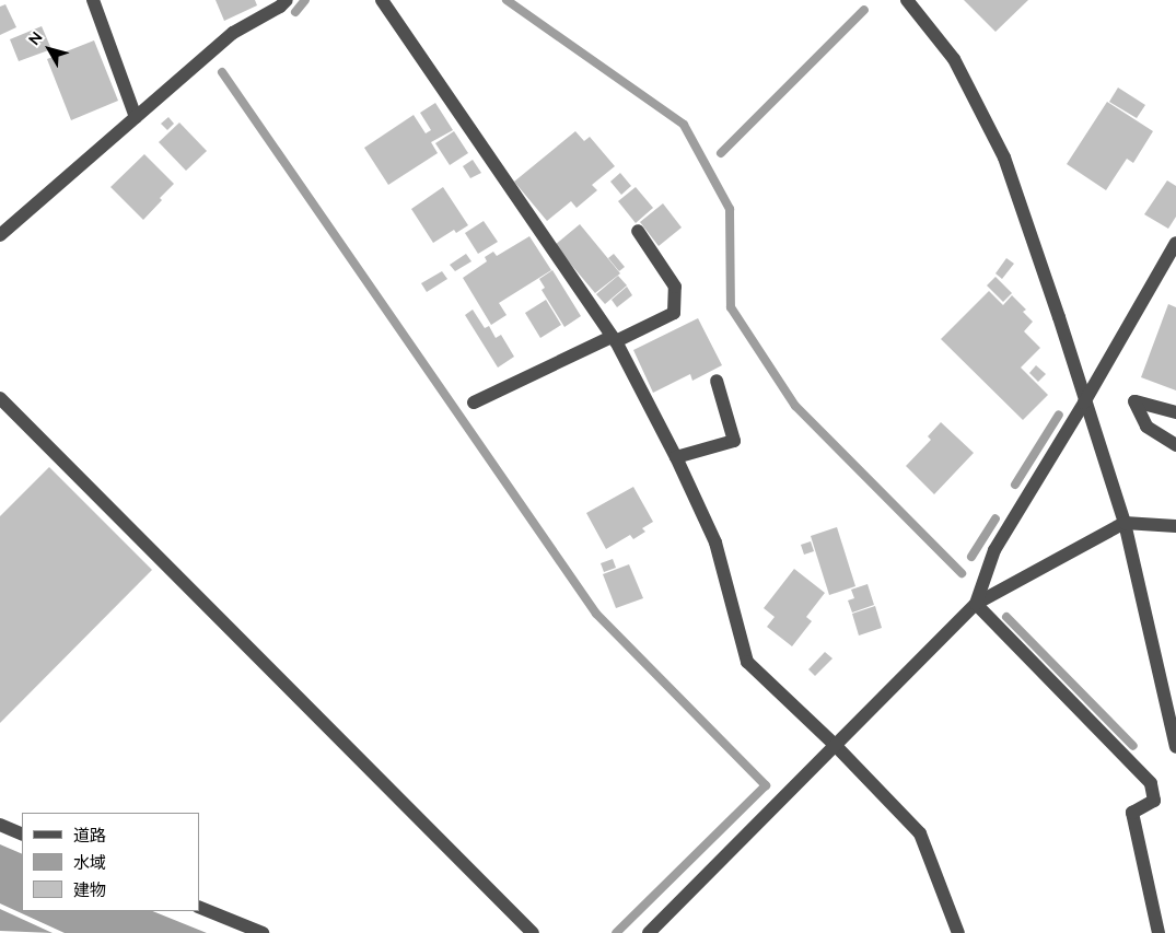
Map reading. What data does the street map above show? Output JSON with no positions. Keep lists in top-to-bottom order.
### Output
{
  "legend": ["道路", "水域", "建物"],
  "north": "top left"
}
